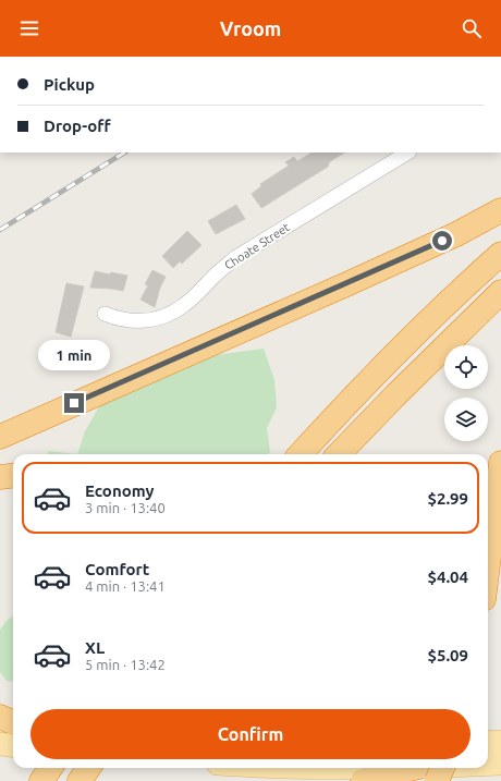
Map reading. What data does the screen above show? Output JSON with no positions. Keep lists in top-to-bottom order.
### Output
{
  "streets": {
    "street": ["Choate Street"]
  },
  "page": {
    "header": "Vroom",
    "banner": ["Pickup", "Drop-off"],
    "bubble": "1 min",
    "list": [
      {
        "name": "Economy",
        "note": "3 min · 13:40",
        "value": "$2.99"
      },
      {
        "name": "Comfort",
        "note": "4 min · 13:41",
        "value": "$4.04"
      },
      {
        "name": "XL",
        "note": "5 min · 13:42",
        "value": "$5.09"
      }
    ],
    "buttons": "Confirm"
  }
}
